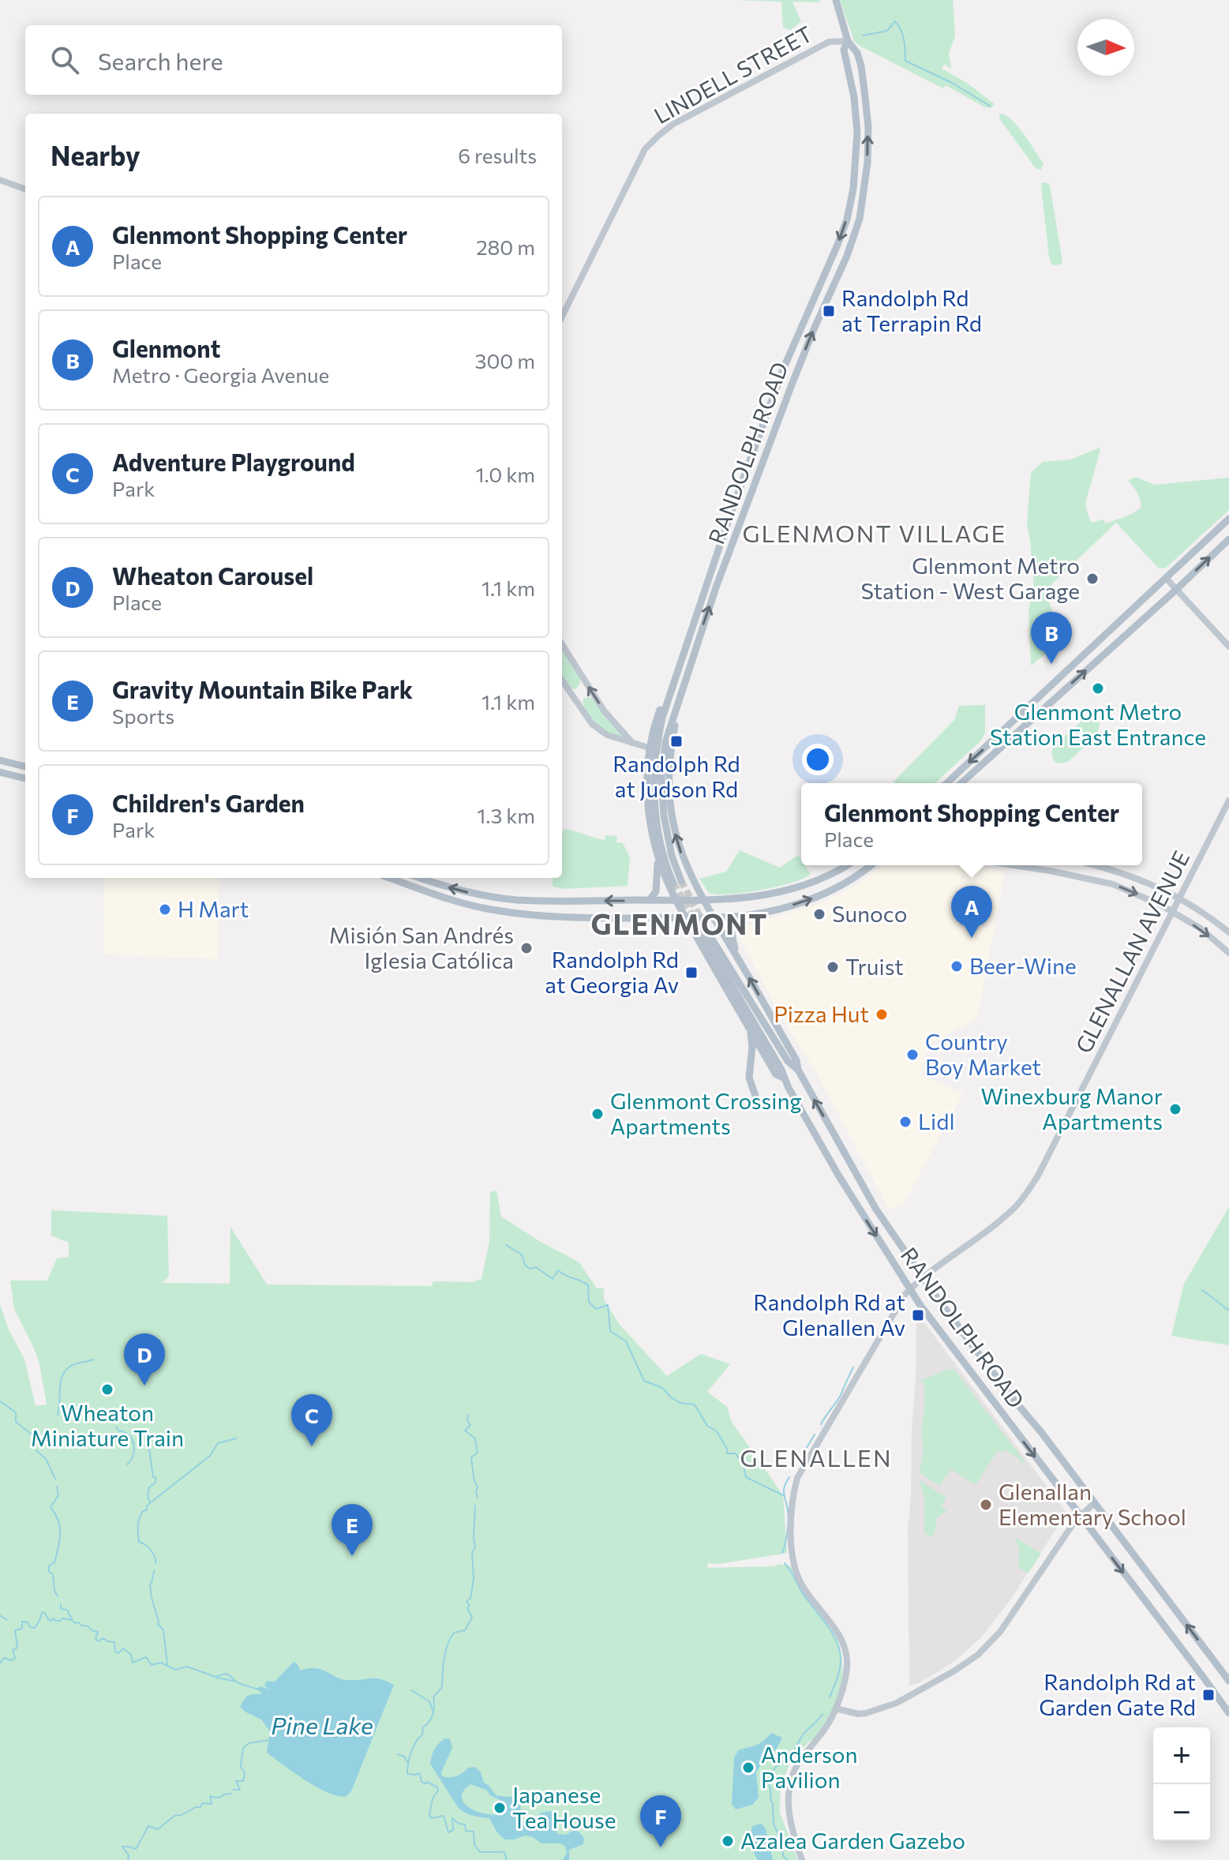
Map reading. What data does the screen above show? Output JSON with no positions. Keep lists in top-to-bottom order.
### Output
{
  "streets": {
    "main road": ["RANDOLPH ROAD"],
    "street": ["LINDELL STREET", "GLENALLAN AVENUE"]
  },
  "crossings": [
    ["LINDELL STREET", "RANDOLPH ROAD"],
    ["RANDOLPH ROAD", "GLENALLAN AVENUE"]
  ],
  "districts": ["GLENMONT VILLAGE", "GLENMONT", "GLENALLEN"],
  "water": ["Pine Lake"],
  "places": {
    "transit": [
      "Randolph Rd at Terrapin Rd",
      "Randolph Rd at Judson Rd",
      "Randolph Rd at Georgia Av",
      "Randolph Rd at Glenallen Av",
      "Randolph Rd at Garden Gate Rd"
    ],
    "other": [
      "Glenmont Metro Station - West Garage",
      "Glenmont Metro Station East Entrance",
      "H Mart",
      "Sunoco",
      "Misión San Andrés Iglesia Católica",
      "Beer-Wine",
      "Truist",
      "Pizza Hut",
      "Country Boy Market",
      "Winexburg Manor Apartments",
      "Glenmont Crossing Apartments",
      "Lidl",
      "Wheaton Miniature Train",
      "Glenallan Elementary School",
      "Anderson Pavilion",
      "Japanese Tea House",
      "Azalea Garden Gazebo"
    ]
  },
  "north": "right",
  "page": {
    "search": "Search here",
    "heading": ["Nearby", "6 results"],
    "list": [
      {
        "mark": "A",
        "name": "Glenmont Shopping Center",
        "note": "Place",
        "value": "280 m"
      },
      {
        "mark": "B",
        "name": "Glenmont",
        "note": "Metro · Georgia Avenue",
        "value": "300 m"
      },
      {
        "mark": "C",
        "name": "Adventure Playground",
        "note": "Park",
        "value": "1.0 km"
      },
      {
        "mark": "D",
        "name": "Wheaton Carousel",
        "note": "Place",
        "value": "1.1 km"
      },
      {
        "mark": "E",
        "name": "Gravity Mountain Bike Park",
        "note": "Sports",
        "value": "1.1 km"
      },
      {
        "mark": "F",
        "name": "Children's Garden",
        "note": "Park",
        "value": "1.3 km"
      }
    ],
    "pins": [
      "B",
      "A",
      "D",
      "C",
      "E",
      "F"
    ],
    "popup": ["Glenmont Shopping Center", "Place"],
    "map_buttons": ["+", "−"]
  }
}
